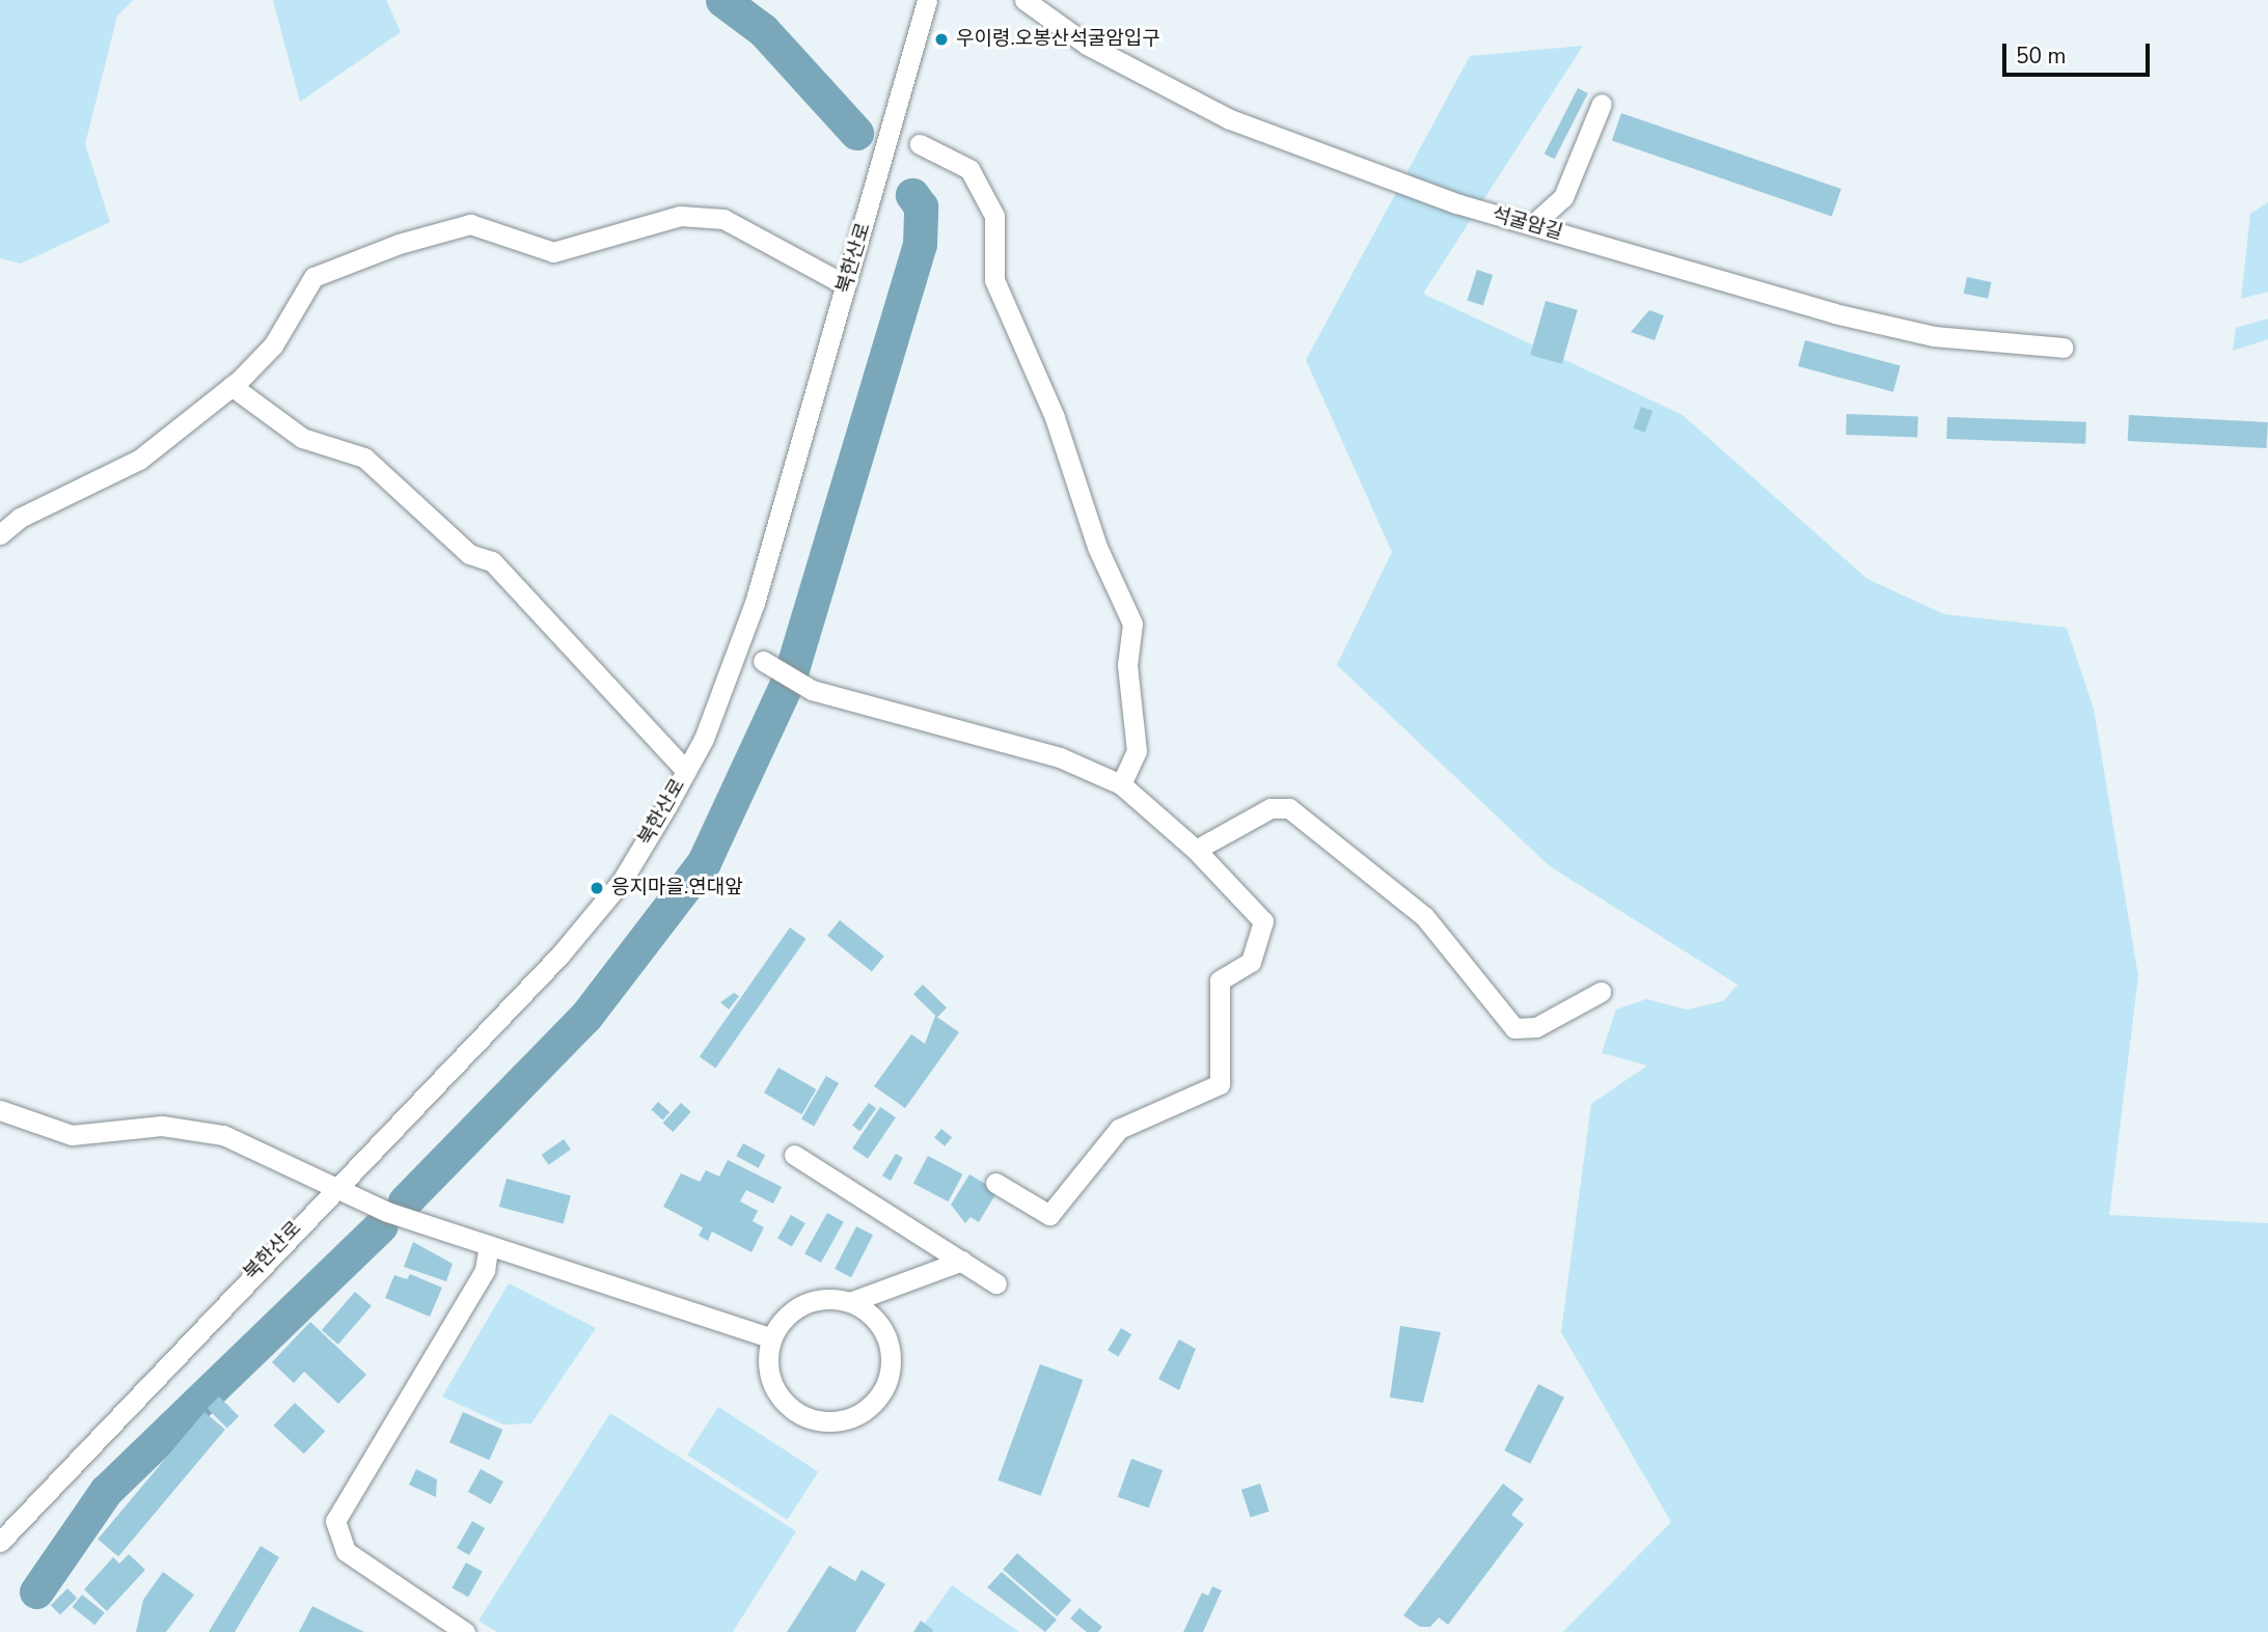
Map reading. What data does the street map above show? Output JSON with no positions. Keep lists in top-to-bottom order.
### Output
{
  "streets": {
    "street": ["석굴암길", "북한산로"]
  },
  "places": ["우이령.오봉산석굴암입구", "응지마을.연대앞"],
  "scale_bar": "50 m"
}
